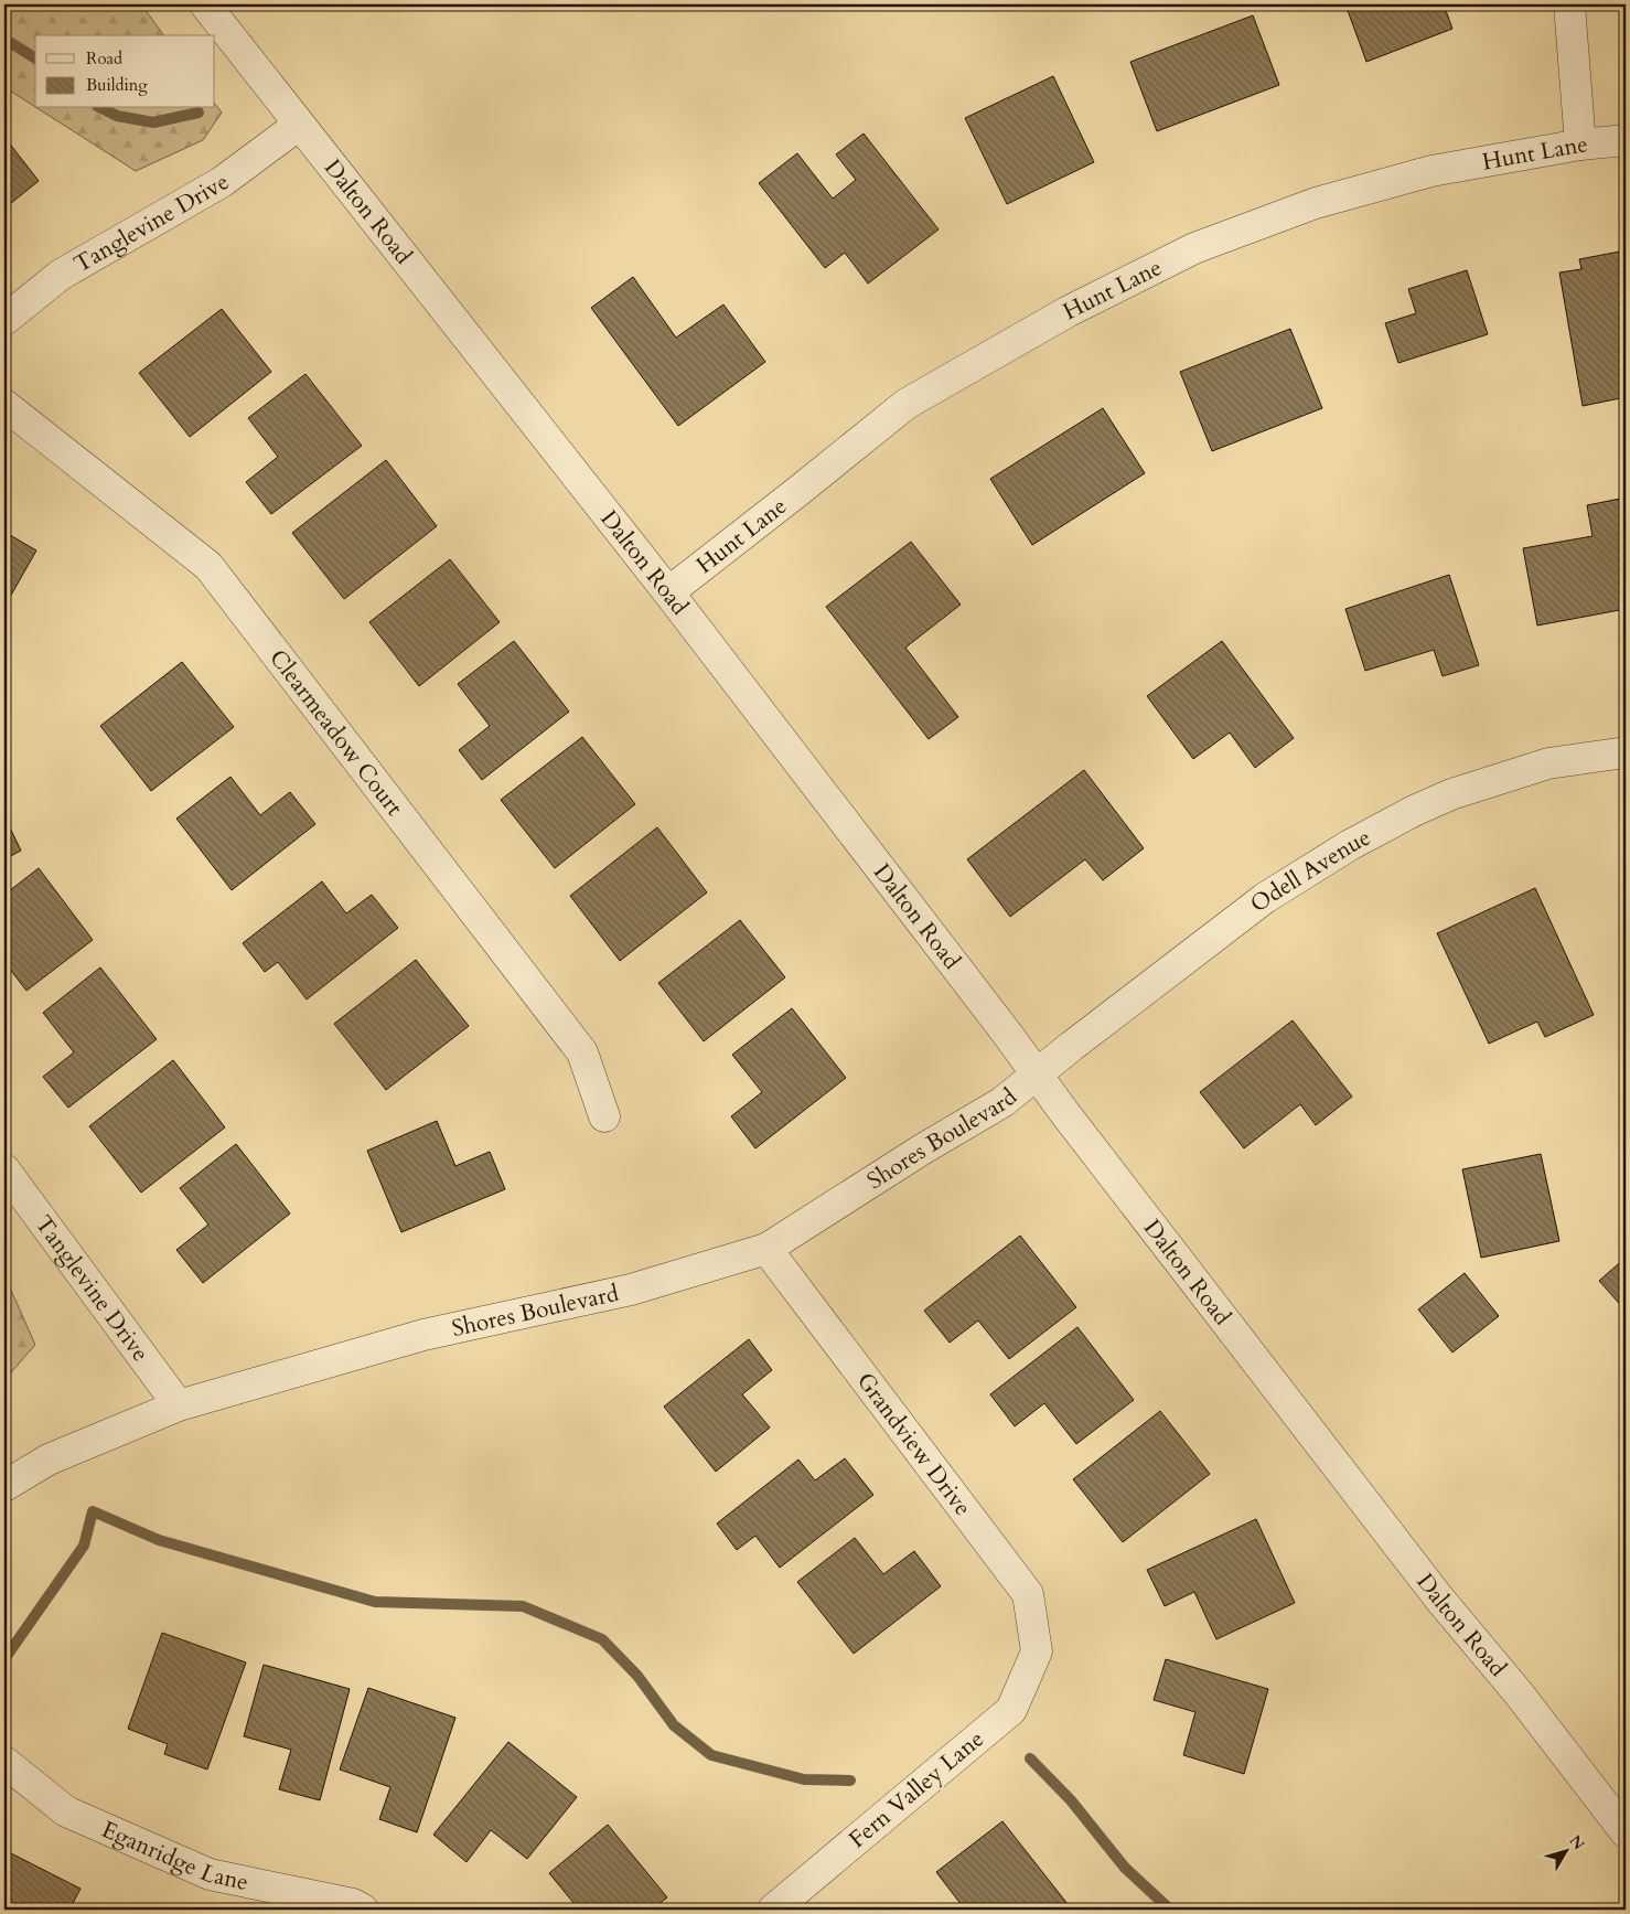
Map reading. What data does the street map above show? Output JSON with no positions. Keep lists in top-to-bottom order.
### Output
{
  "streets": {
    "street": [
      "Hunt Lane",
      "Dalton Road",
      "Tanglevine Drive",
      "Clearmeadow Court",
      "Odell Avenue",
      "Shores Boulevard",
      "Grandview Drive",
      "Fern Valley Lane",
      "Eganridge Lane"
    ]
  },
  "crossings": [
    ["Hunt Lane", "Dalton Road"],
    ["Dalton Road", "Tanglevine Drive"],
    ["Dalton Road", "Odell Avenue"],
    ["Dalton Road", "Shores Boulevard"],
    ["Tanglevine Drive", "Shores Boulevard"],
    ["Odell Avenue", "Shores Boulevard"],
    ["Shores Boulevard", "Grandview Drive"],
    ["Grandview Drive", "Fern Valley Lane"]
  ],
  "legend": ["Road", "Building"],
  "north": "top right"
}
